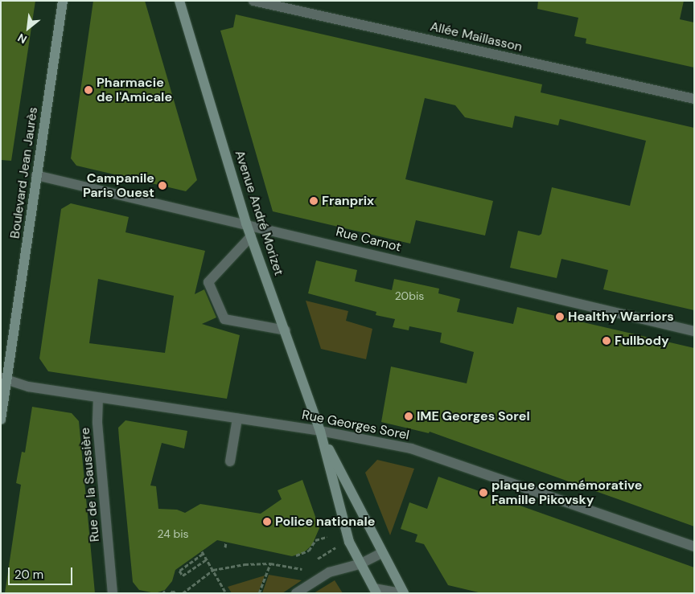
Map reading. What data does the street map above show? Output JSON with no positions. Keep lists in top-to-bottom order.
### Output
{
  "streets": {
    "main road": ["Boulevard Jean Jaurès", "Avenue André Morizet"],
    "street": [
      "Allée Maillasson",
      "Rue Carnot",
      "Rue Georges Sorel",
      "Rue de la Saussière"
    ]
  },
  "crossings": [
    ["Boulevard Jean Jaurès", "Rue Carnot"],
    ["Boulevard Jean Jaurès", "Rue Georges Sorel"],
    ["Avenue André Morizet", "Rue Carnot"],
    ["Avenue André Morizet", "Rue Georges Sorel"],
    ["Rue Georges Sorel", "Rue de la Saussière"]
  ],
  "places": [
    "Pharmacie de l'Amicale",
    "Campanile Paris Ouest",
    "Franprix",
    "Healthy Warriors",
    "Fullbody",
    "IME Georges Sorel",
    "plaque commémorative Famille Pikovsky",
    "Police nationale"
  ],
  "house_numbers": ["20bis", "24 bis"],
  "scale_bar": "20 m",
  "north": "bottom left"
}
